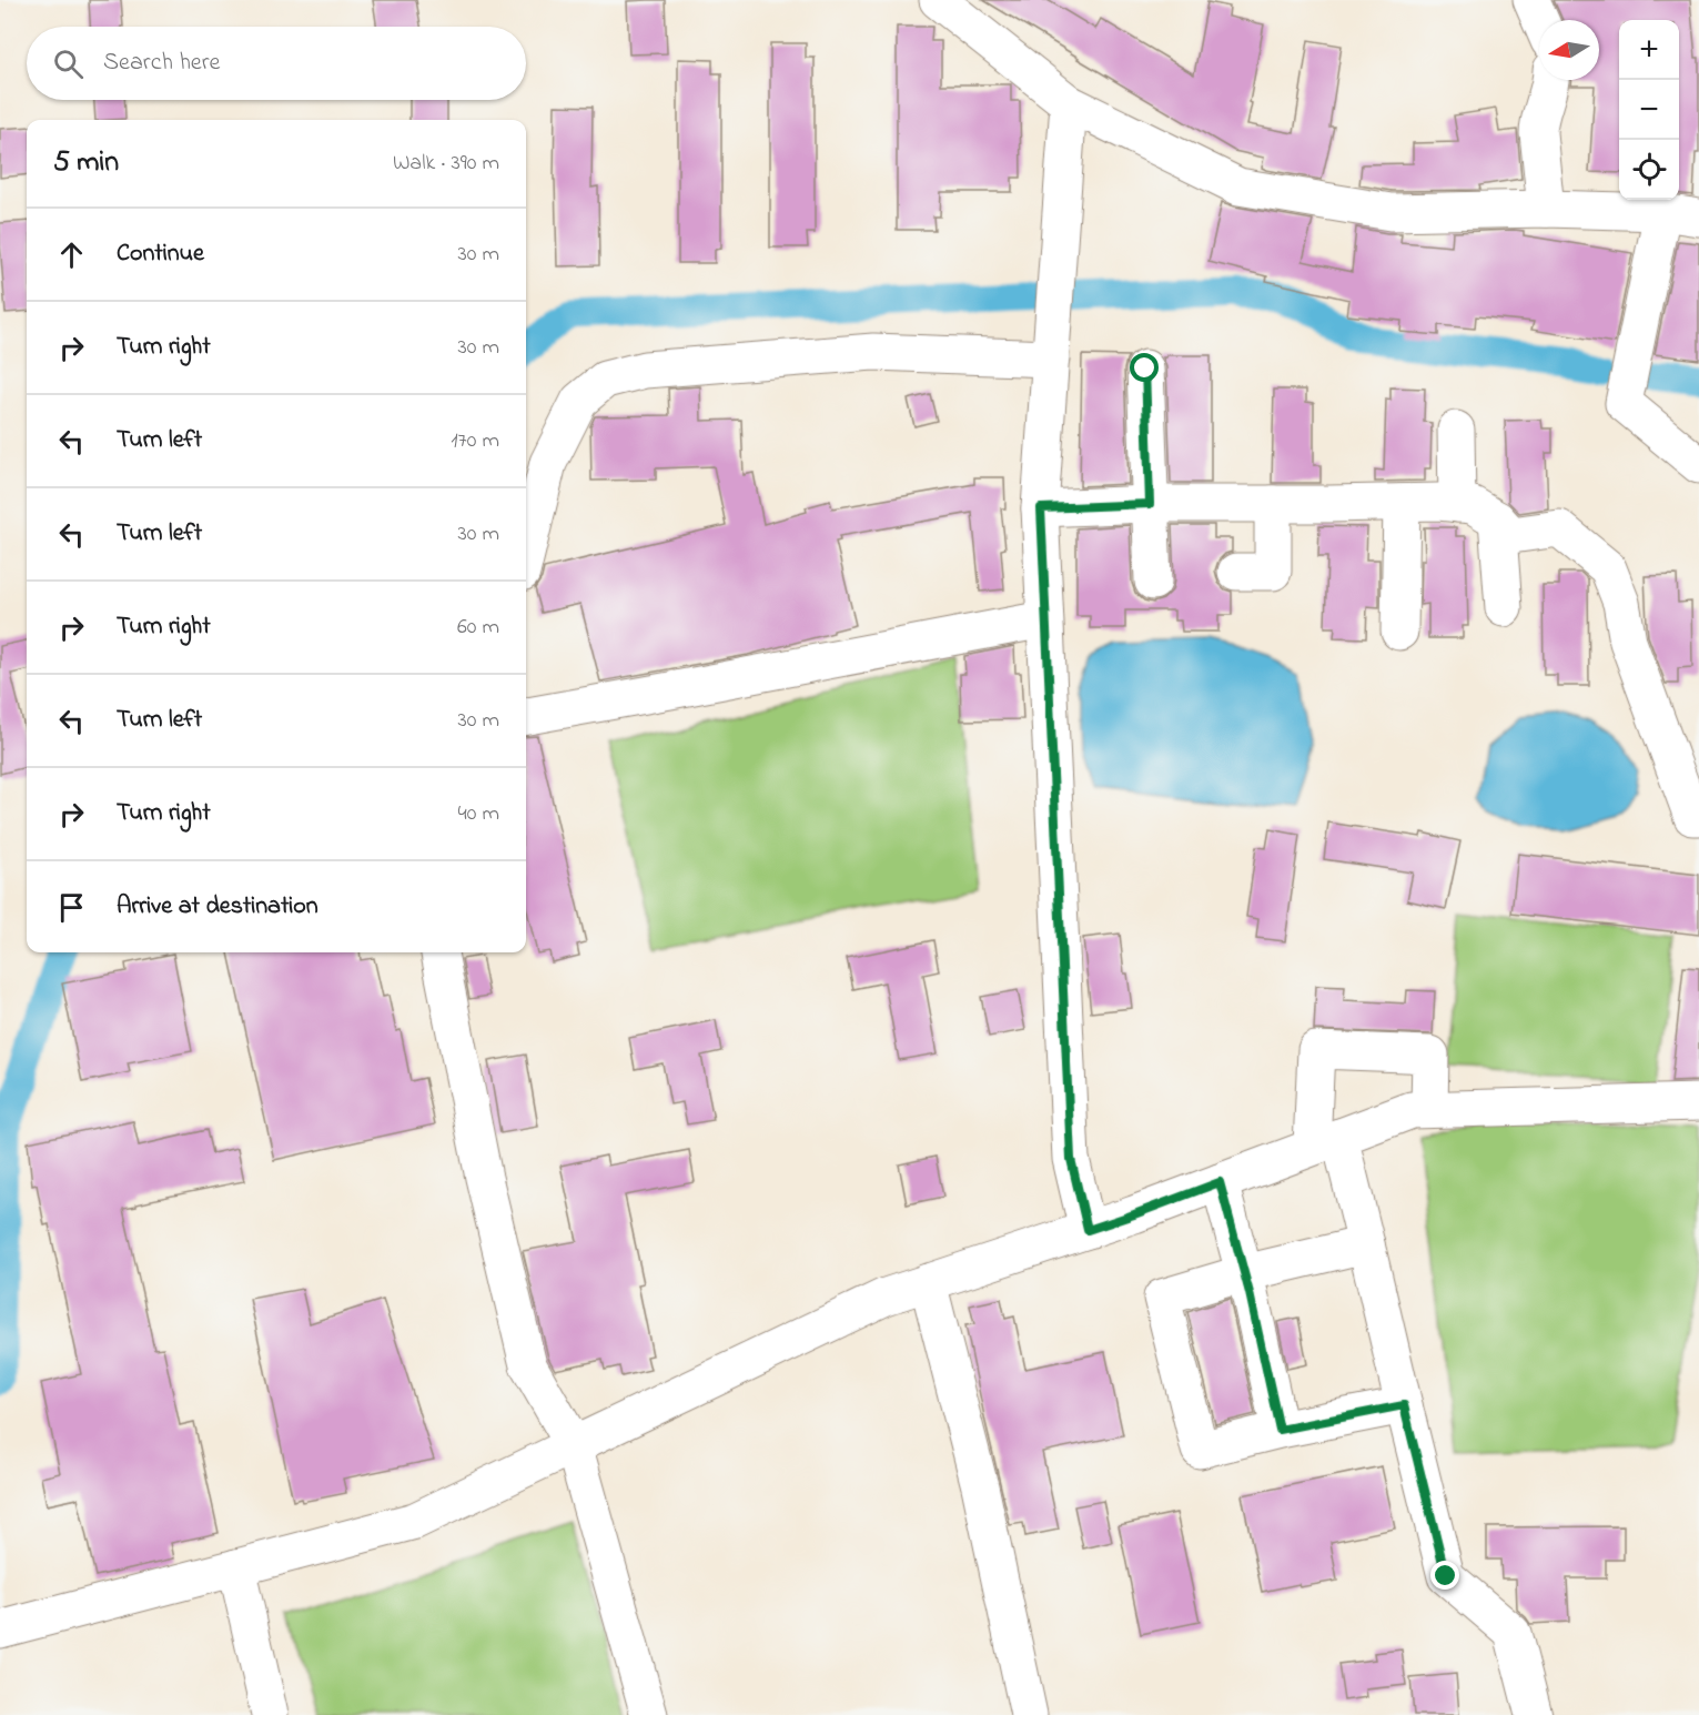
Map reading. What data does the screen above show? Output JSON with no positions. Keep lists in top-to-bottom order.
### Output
{
  "north": "left",
  "page": {
    "map_buttons": ["+", "−"],
    "search": "Search here",
    "heading": ["5 min", "Walk · 390 m"],
    "list": [
      ["Continue", "30 m"],
      ["Turn right", "30 m"],
      ["Turn left", "170 m"],
      ["Turn left", "30 m"],
      ["Turn right", "60 m"],
      ["Turn left", "30 m"],
      ["Turn right", "40 m"],
      "Arrive at destination"
    ]
  }
}
